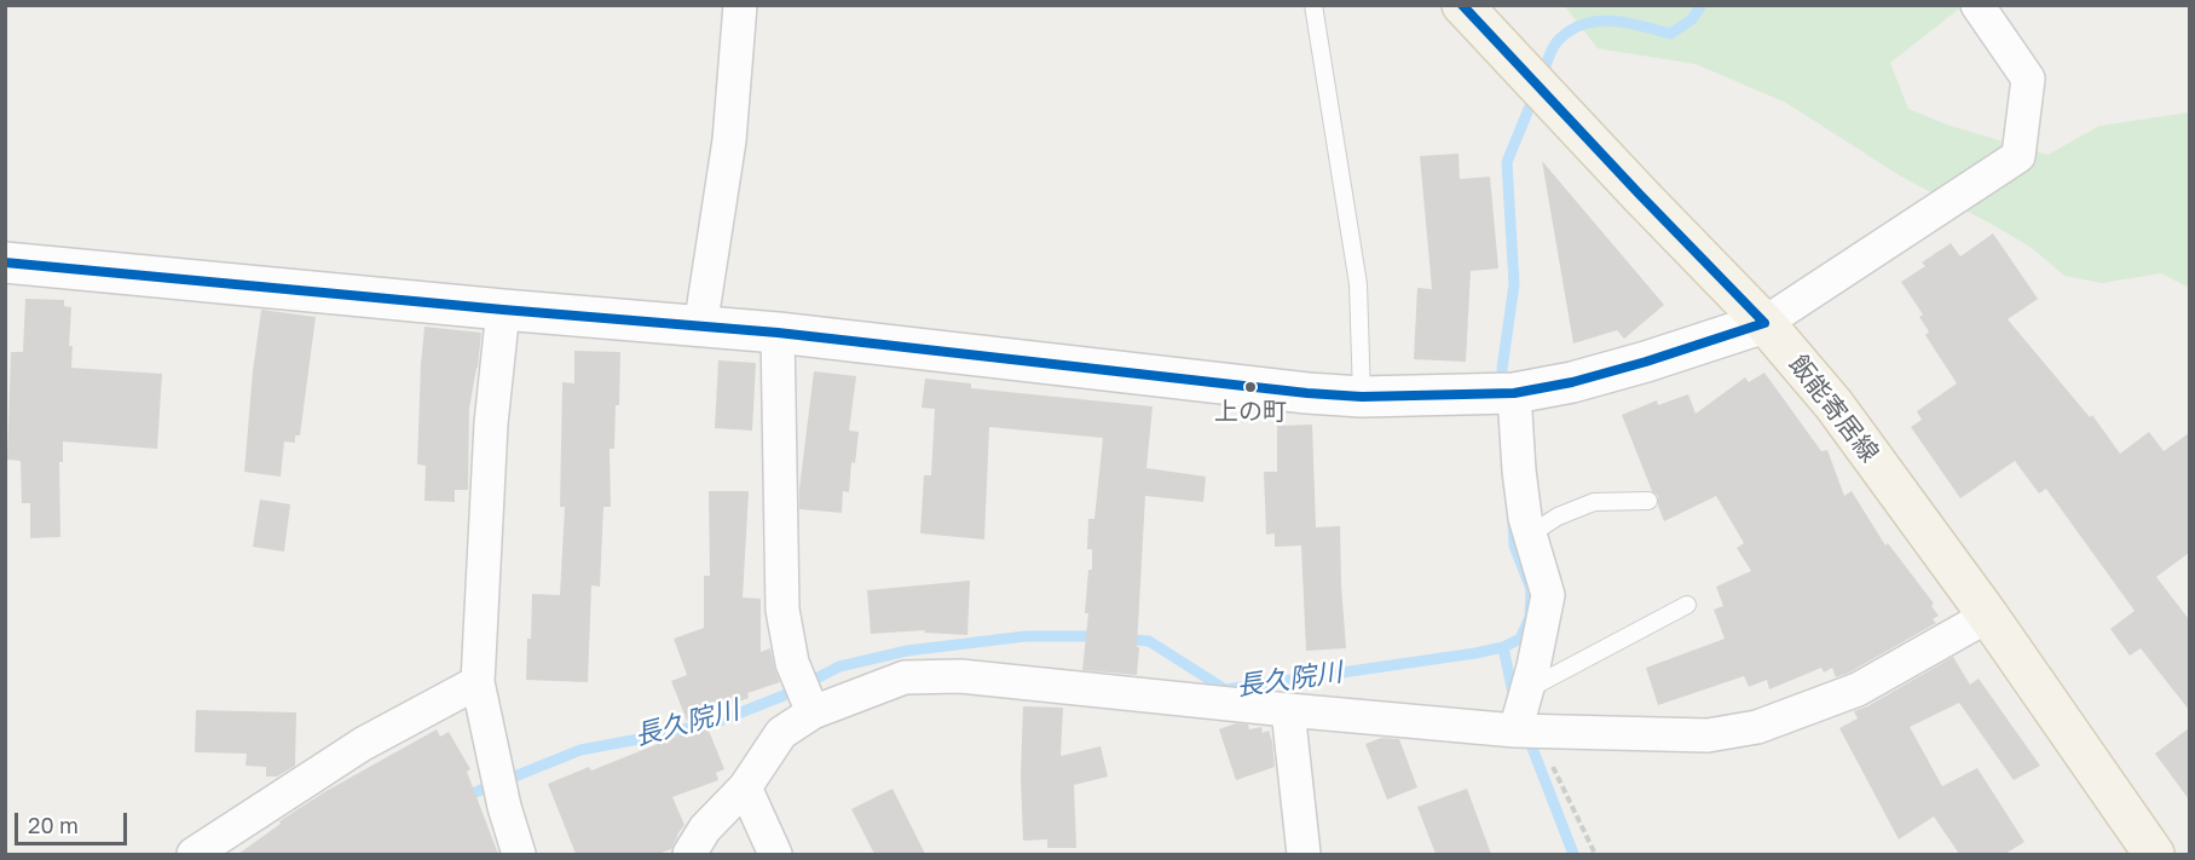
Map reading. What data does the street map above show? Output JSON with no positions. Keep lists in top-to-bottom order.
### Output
{
  "streets": {
    "main road": ["飯能寄居線"]
  },
  "water": ["長久院川"],
  "places": ["上の町"],
  "scale_bar": "20 m"
}
